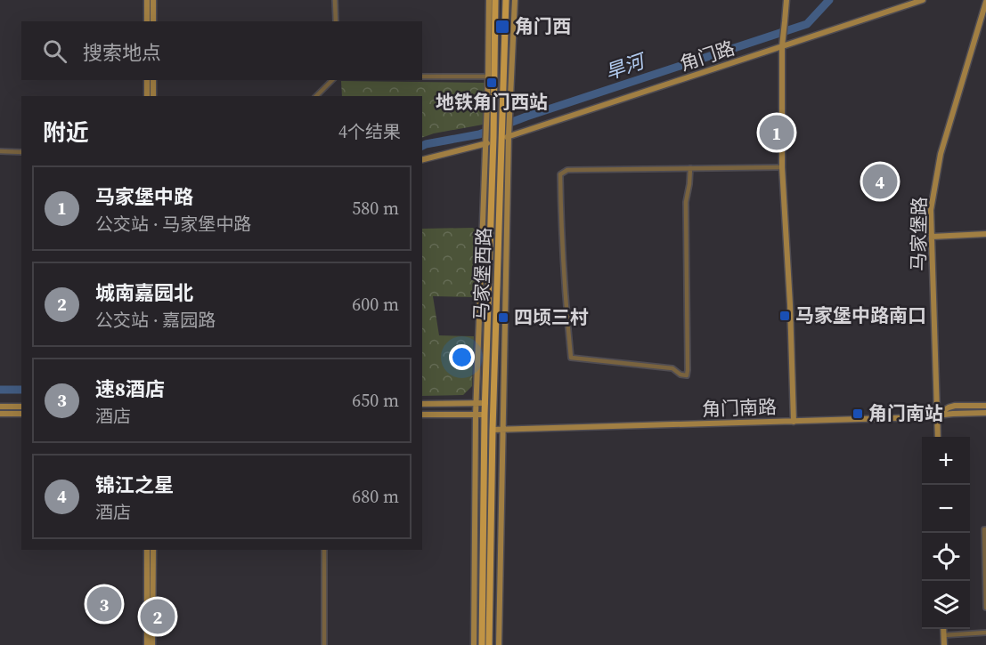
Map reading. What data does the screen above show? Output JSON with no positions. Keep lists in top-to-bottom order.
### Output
{
  "streets": {
    "main road": ["马家堡西路"],
    "street": ["角门路", "马家堡路", "角门南路"]
  },
  "crossings": [
    ["角门路", "马家堡西路"],
    ["马家堡路", "角门南路"],
    ["马家堡西路", "角门南路"]
  ],
  "water": ["旱河"],
  "places": {
    "transit": [
      "角门西",
      "地铁角门西站",
      "马家堡中路南口",
      "四顷三村",
      "角门南站"
    ]
  },
  "page": {
    "search": "搜索地点",
    "heading": ["附近", "4个结果"],
    "pins": [
      "1",
      "4",
      "3",
      "2"
    ],
    "list": [
      {
        "mark": "1",
        "name": "马家堡中路",
        "note": "公交站 · 马家堡中路",
        "value": "580 m"
      },
      {
        "mark": "2",
        "name": "城南嘉园北",
        "note": "公交站 · 嘉园路",
        "value": "600 m"
      },
      {
        "mark": "3",
        "name": "速8酒店",
        "note": "酒店",
        "value": "650 m"
      },
      {
        "mark": "4",
        "name": "锦江之星",
        "note": "酒店",
        "value": "680 m"
      }
    ],
    "map_buttons": ["+", "−"]
  }
}
